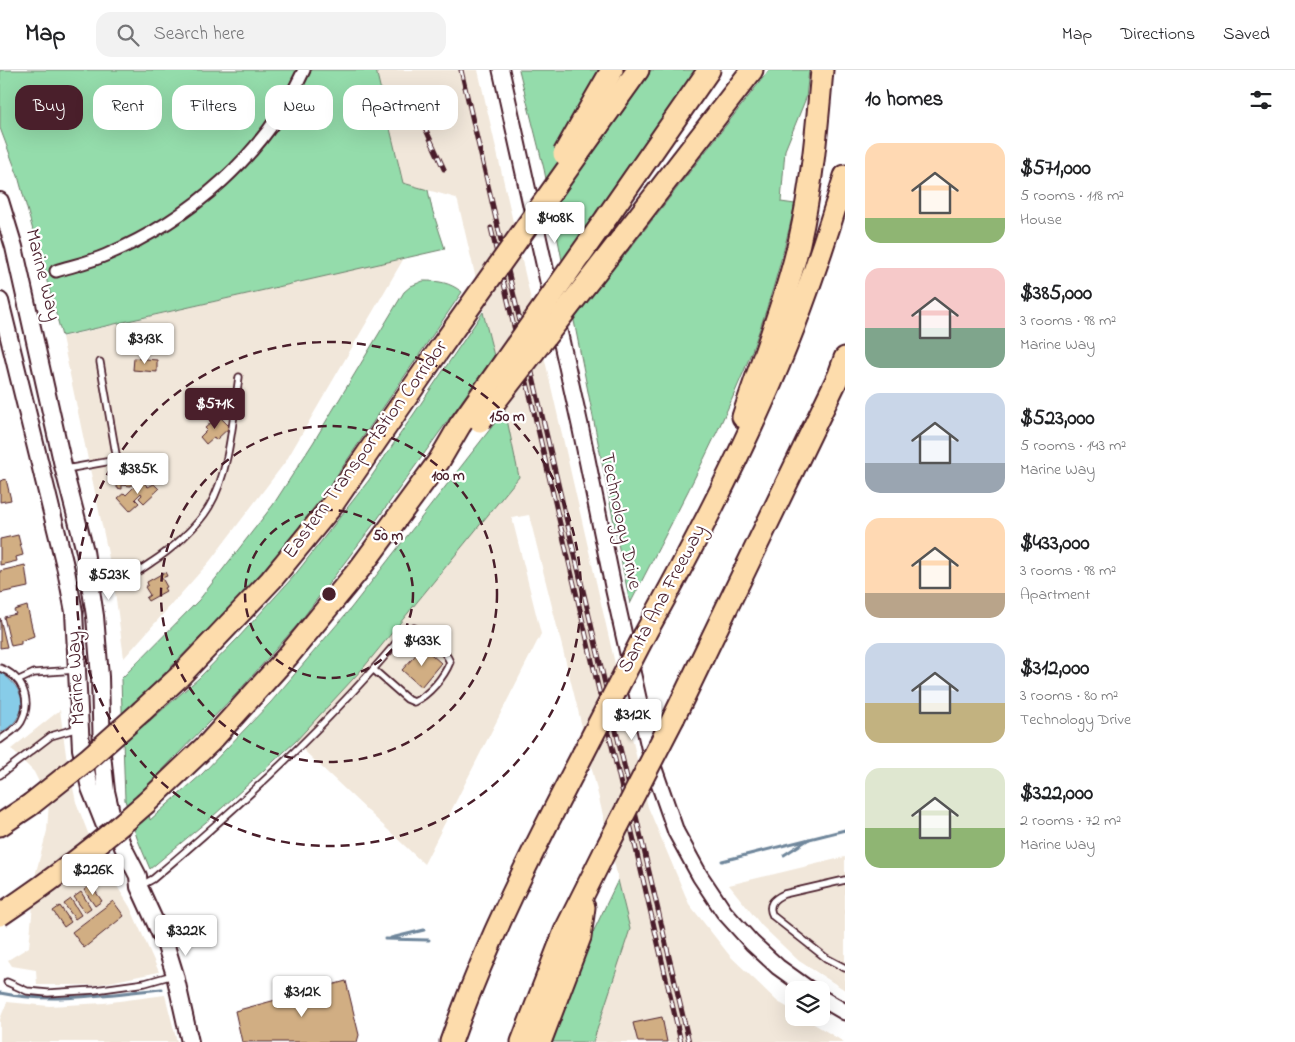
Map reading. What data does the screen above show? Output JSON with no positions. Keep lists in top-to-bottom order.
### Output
{
  "streets": {
    "highway": ["Eastern Transportation Corridor", "Santa Ana Freeway"],
    "main road": ["Marine Way"],
    "street": ["Technology Drive"]
  },
  "page": {
    "header": "Map",
    "search": "Search here",
    "nav": ["Map", "Directions", "Saved"],
    "heading": "10 homes",
    "chip": [
      "Buy",
      "Rent",
      "Filters",
      "New",
      "Apartment"
    ],
    "list": [
      {
        "name": "$571,000",
        "note": "5 rooms · 118 m² · House"
      },
      {
        "name": "$385,000",
        "note": "3 rooms · 98 m² · Marine Way"
      },
      {
        "name": "$523,000",
        "note": "5 rooms · 143 m² · Marine Way"
      },
      {
        "name": "$433,000",
        "note": "3 rooms · 98 m² · Apartment"
      },
      {
        "name": "$312,000",
        "note": "3 rooms · 80 m² · Technology Drive"
      },
      {
        "name": "$322,000",
        "note": "2 rooms · 72 m² · Marine Way"
      }
    ],
    "price": [
      "$408K",
      "$313K",
      "$571K",
      "$385K",
      "$523K",
      "$433K",
      "$312K",
      "$226K",
      "$322K",
      "$312K"
    ]
  },
  "rings": ["150 m", "100 m", "50 m"]
}
